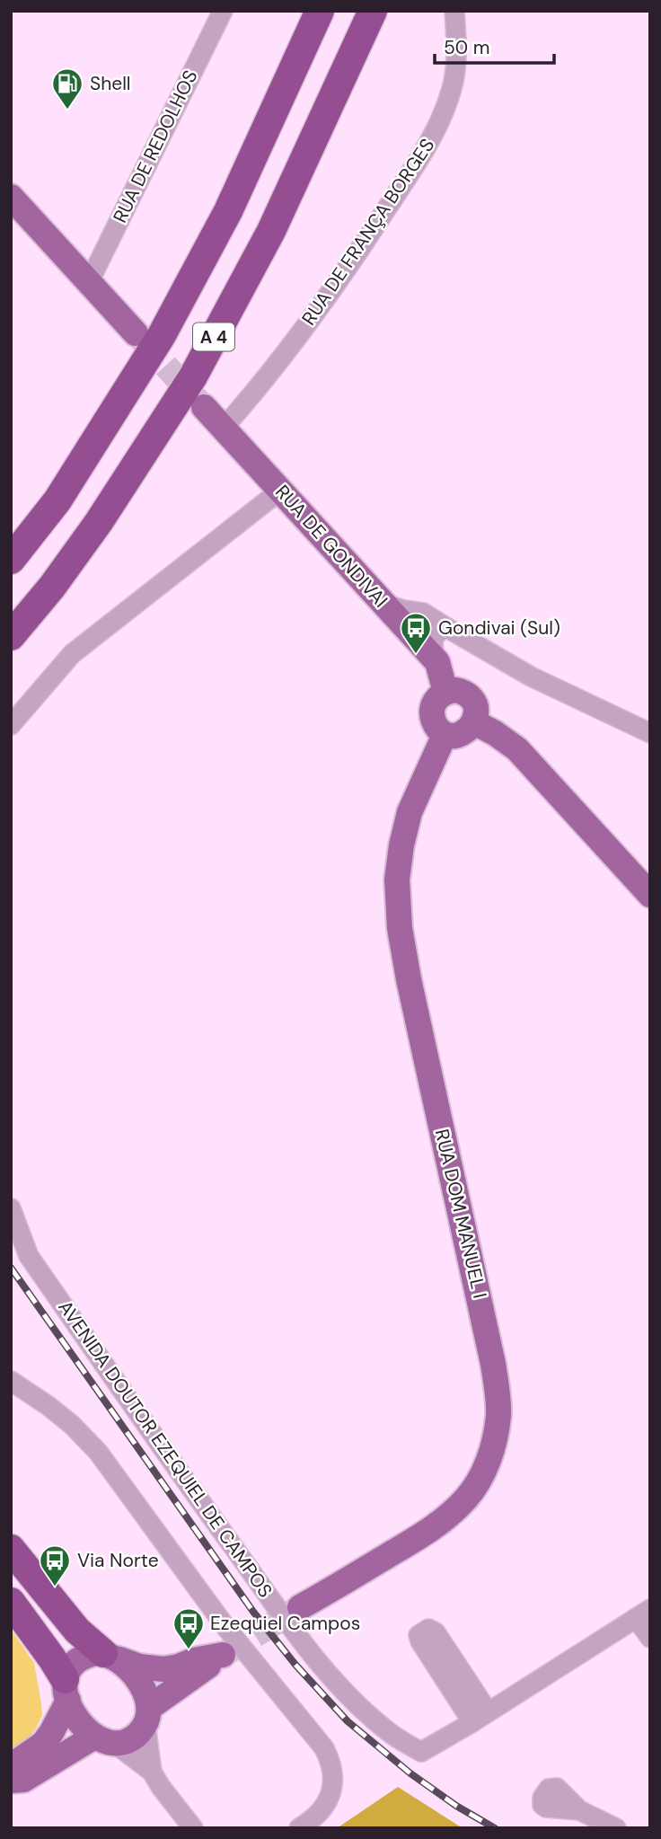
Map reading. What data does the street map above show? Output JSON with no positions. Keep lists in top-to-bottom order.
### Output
{
  "streets": {
    "highway": ["A 4"],
    "main road": ["RUA DE GONDIVAI", "RUA DOM MANUEL I"],
    "street": ["RUA DE REDOLHOS", "RUA DE FRANÇA BORGES", "AVENIDA DOUTOR EZEQUIEL DE CAMPOS"]
  },
  "crossings": [
    ["RUA DE FRANÇA BORGES", "RUA DE GONDIVAI"],
    ["RUA DE GONDIVAI", "RUA DOM MANUEL I"]
  ],
  "places": {
    "fuel station": ["Shell"],
    "bus stop": ["Gondivai (Sul)", "Via Norte", "Ezequiel Campos"]
  },
  "scale_bar": "50 m"
}
